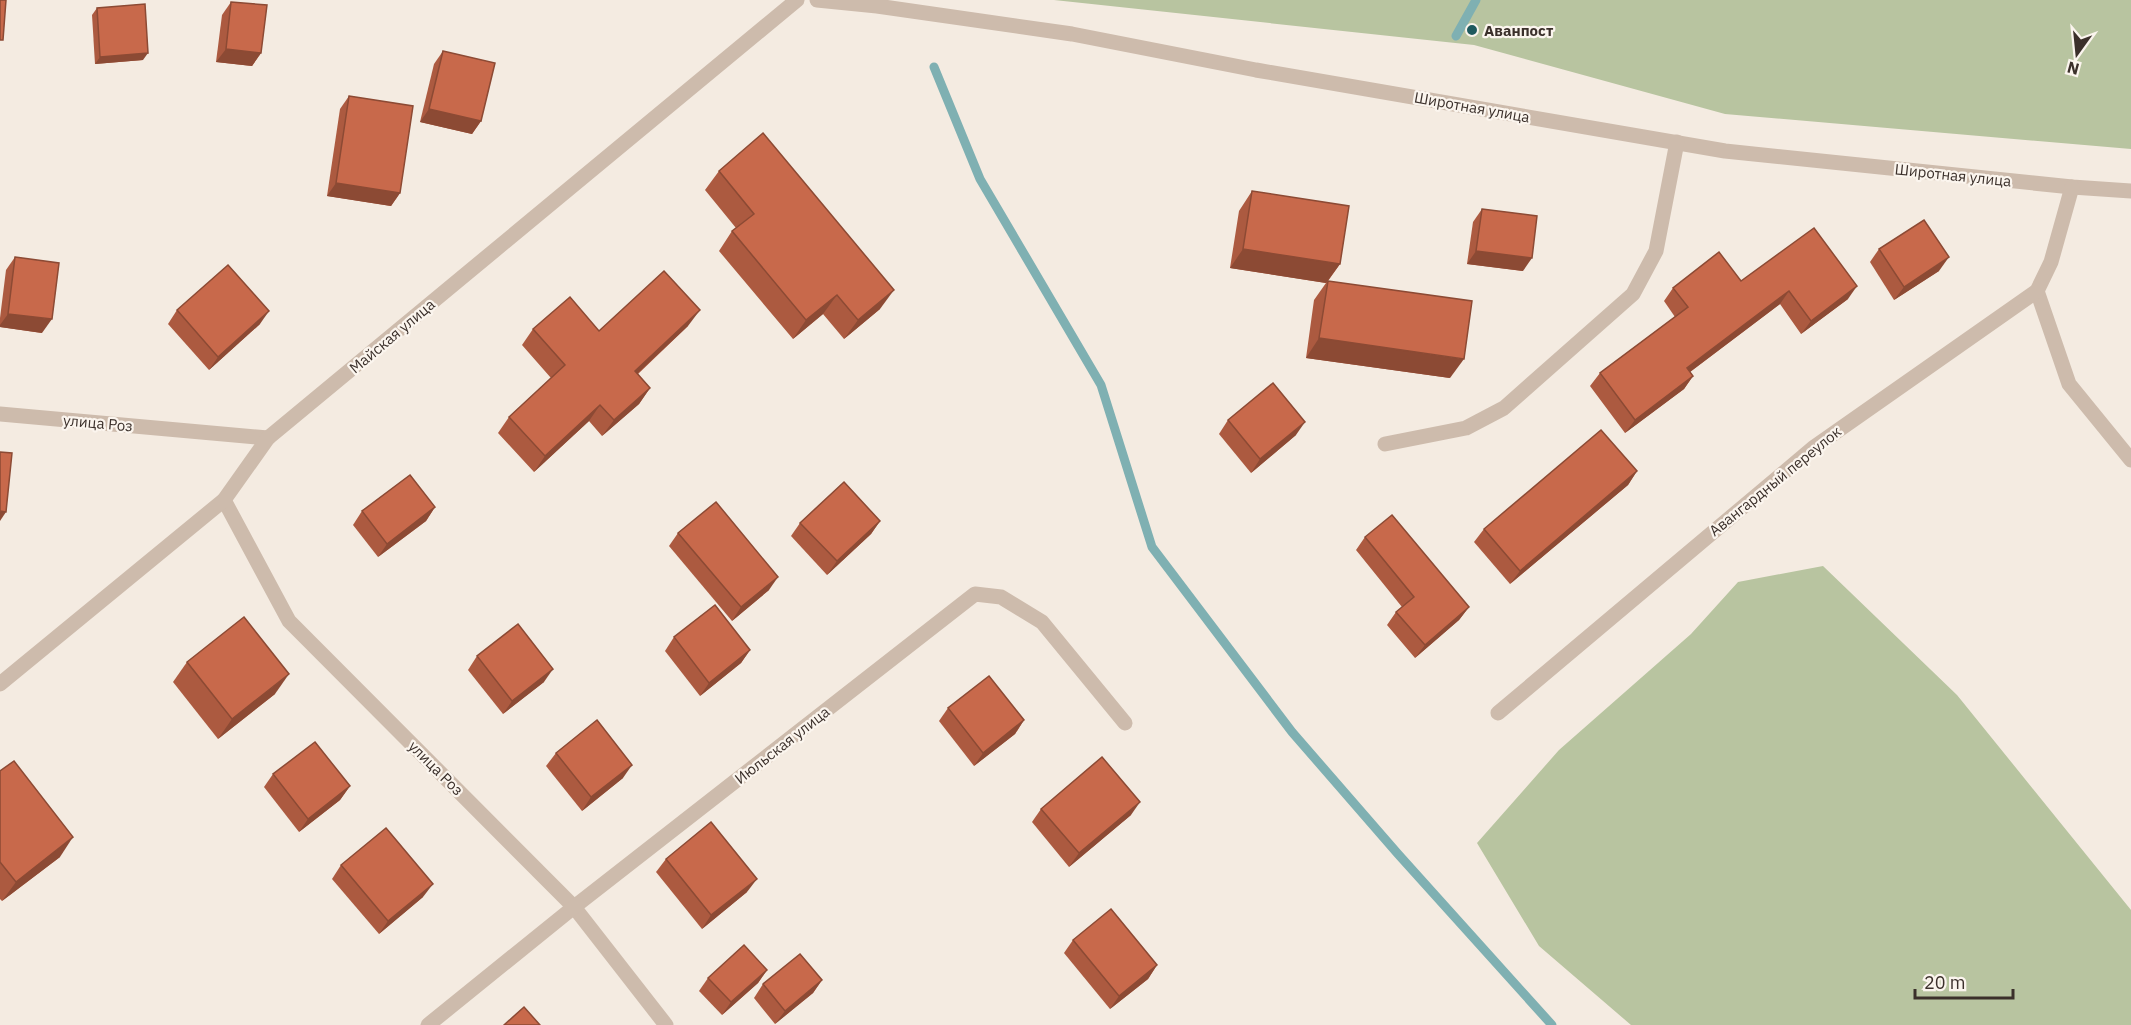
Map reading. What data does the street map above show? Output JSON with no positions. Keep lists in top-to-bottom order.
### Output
{
  "streets": {
    "street": [
      "Широтная улица",
      "Майская улица",
      "улица Роз",
      "Авангардный переулок",
      "Июльская улица"
    ]
  },
  "crossings": [
    ["Широтная улица", "Авангардный переулок"],
    ["Майская улица", "улица Роз"],
    ["улица Роз", "Июльская улица"]
  ],
  "places": ["Аванпост"],
  "scale_bar": "20 m",
  "north": "bottom"
}
